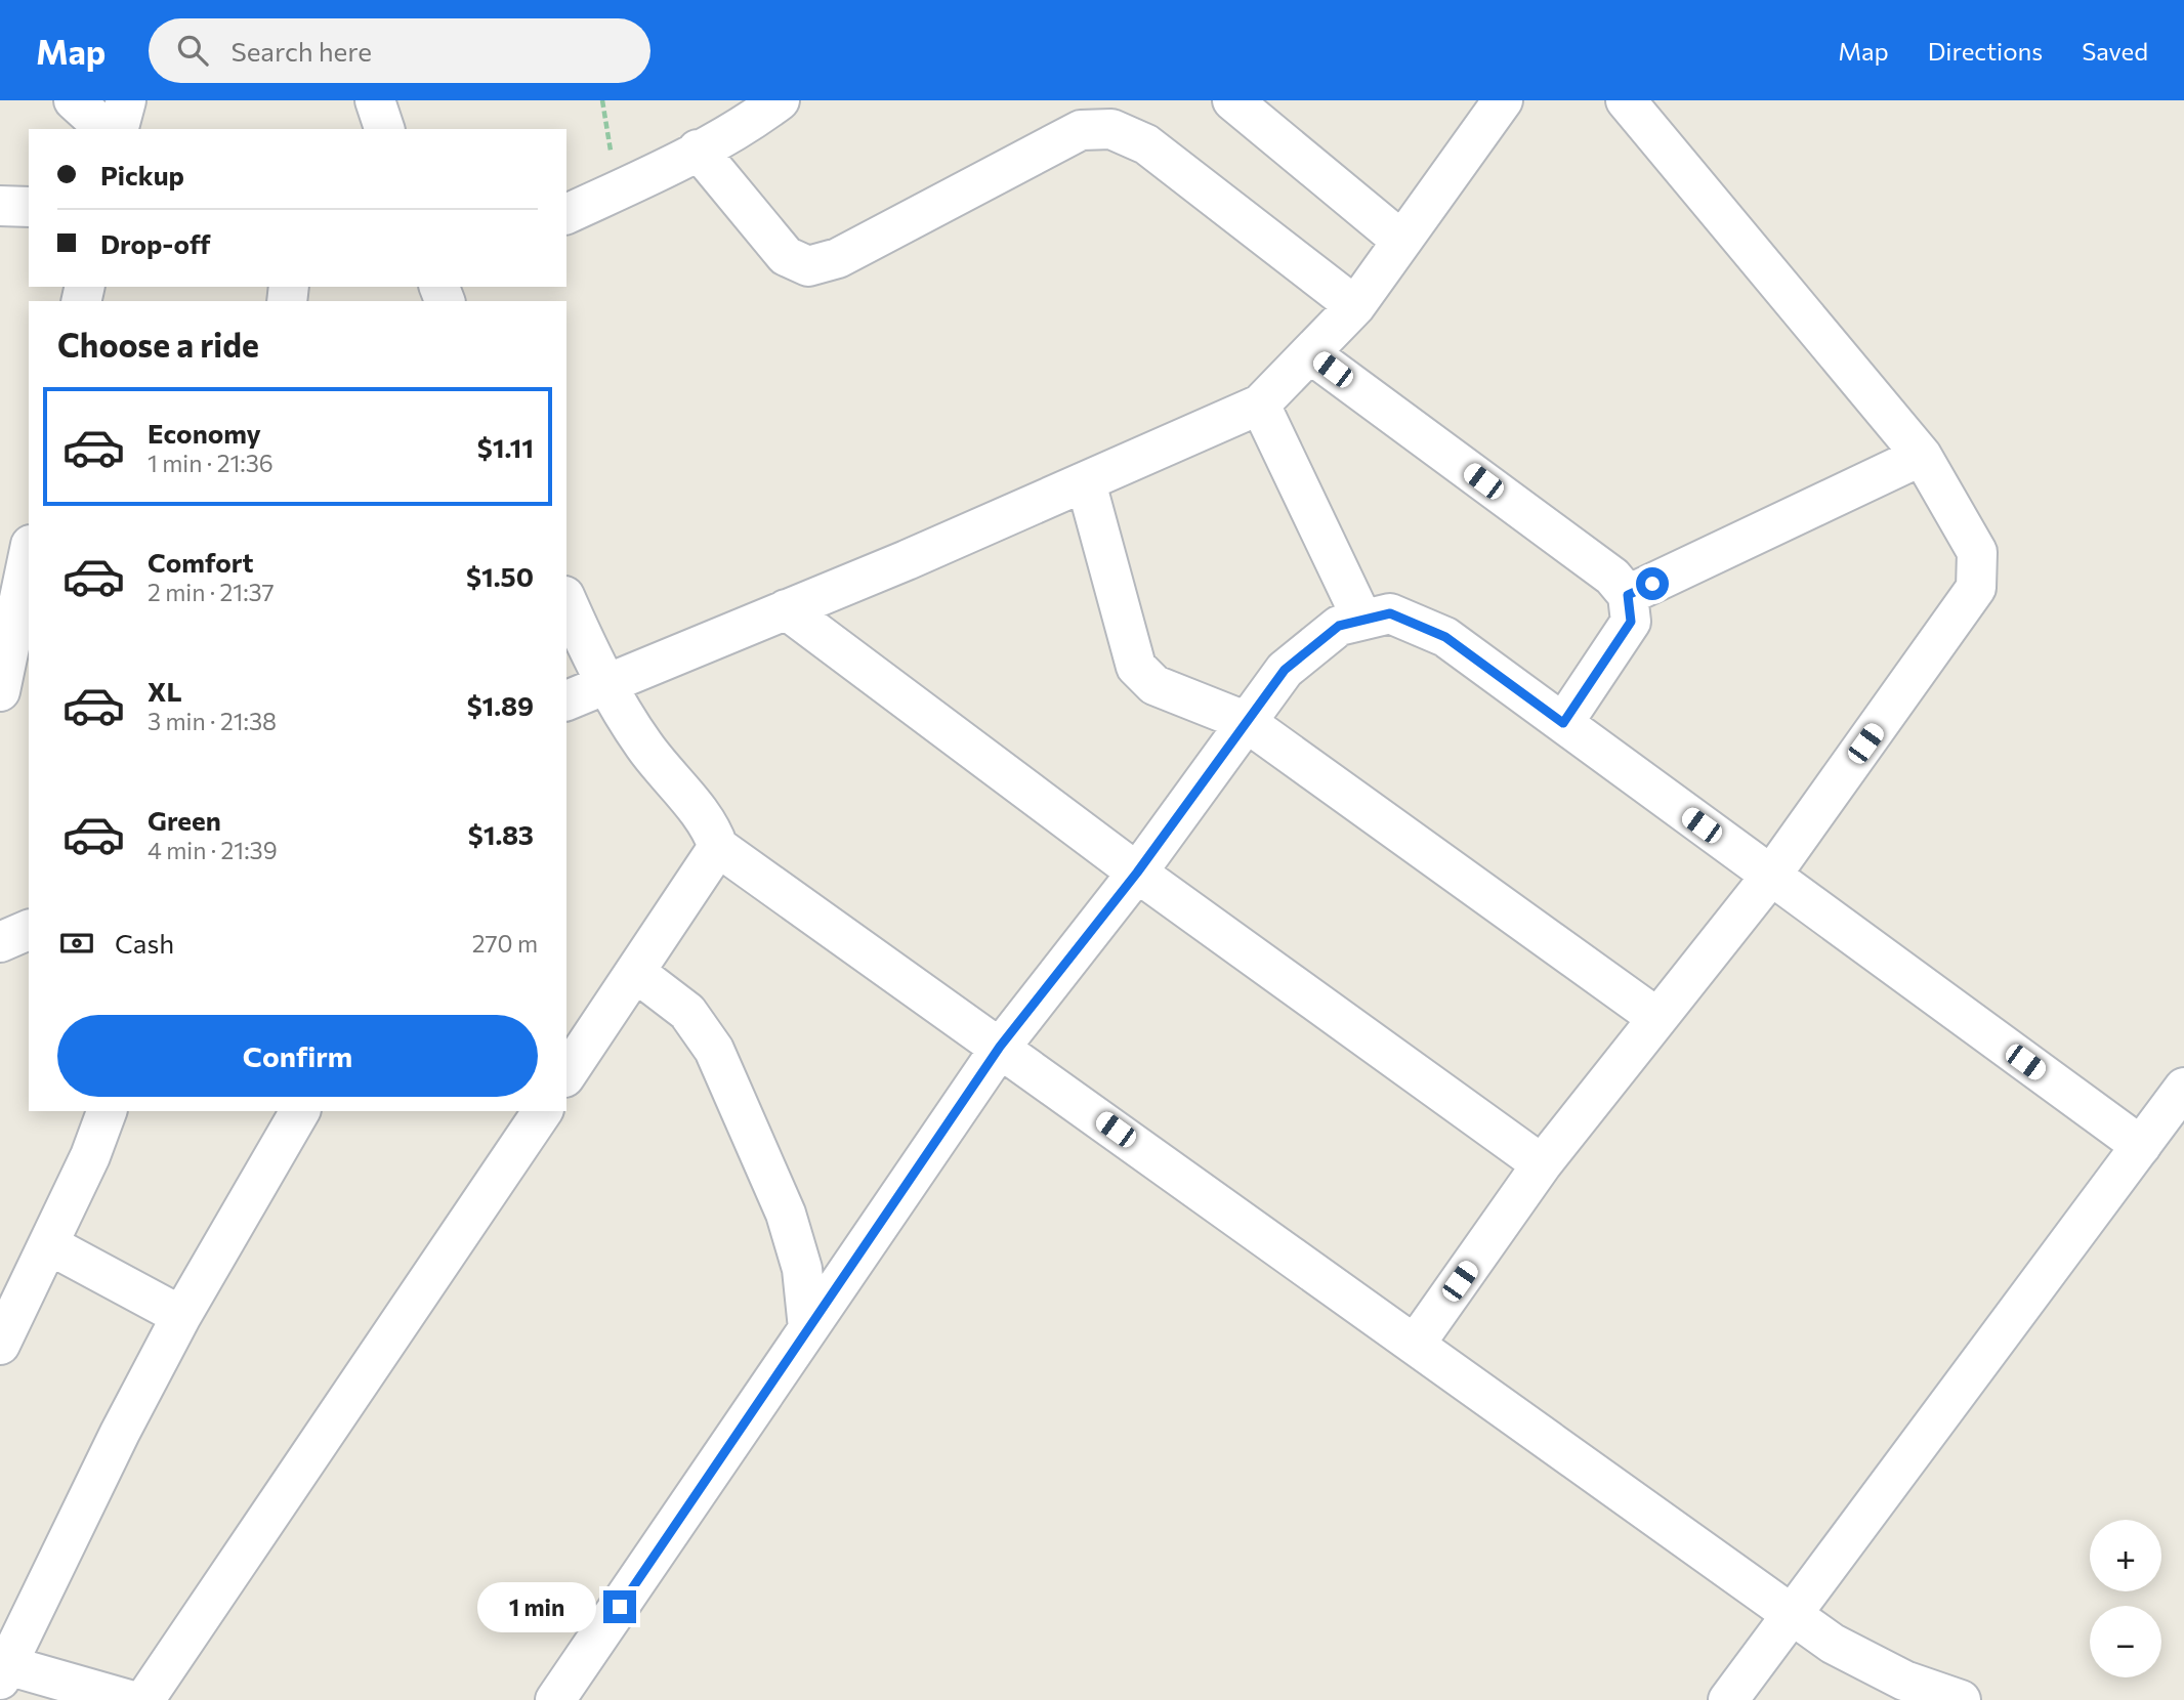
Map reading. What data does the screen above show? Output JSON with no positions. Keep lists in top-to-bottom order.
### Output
{
  "page": {
    "header": "Map",
    "search": "Search here",
    "nav": ["Map", "Directions", "Saved"],
    "banner": ["Pickup", "Drop-off"],
    "heading": "Choose a ride",
    "list": [
      {
        "name": "Economy",
        "note": "1 min · 21:36",
        "value": "$1.11"
      },
      {
        "name": "Comfort",
        "note": "2 min · 21:37",
        "value": "$1.50"
      },
      {
        "name": "XL",
        "note": "3 min · 21:38",
        "value": "$1.89"
      },
      {
        "name": "Green",
        "note": "4 min · 21:39",
        "value": "$1.83"
      }
    ],
    "pay": ["Cash", "270 m"],
    "buttons": "Confirm",
    "map_buttons": ["+", "−"],
    "bubble": "1 min"
  }
}
